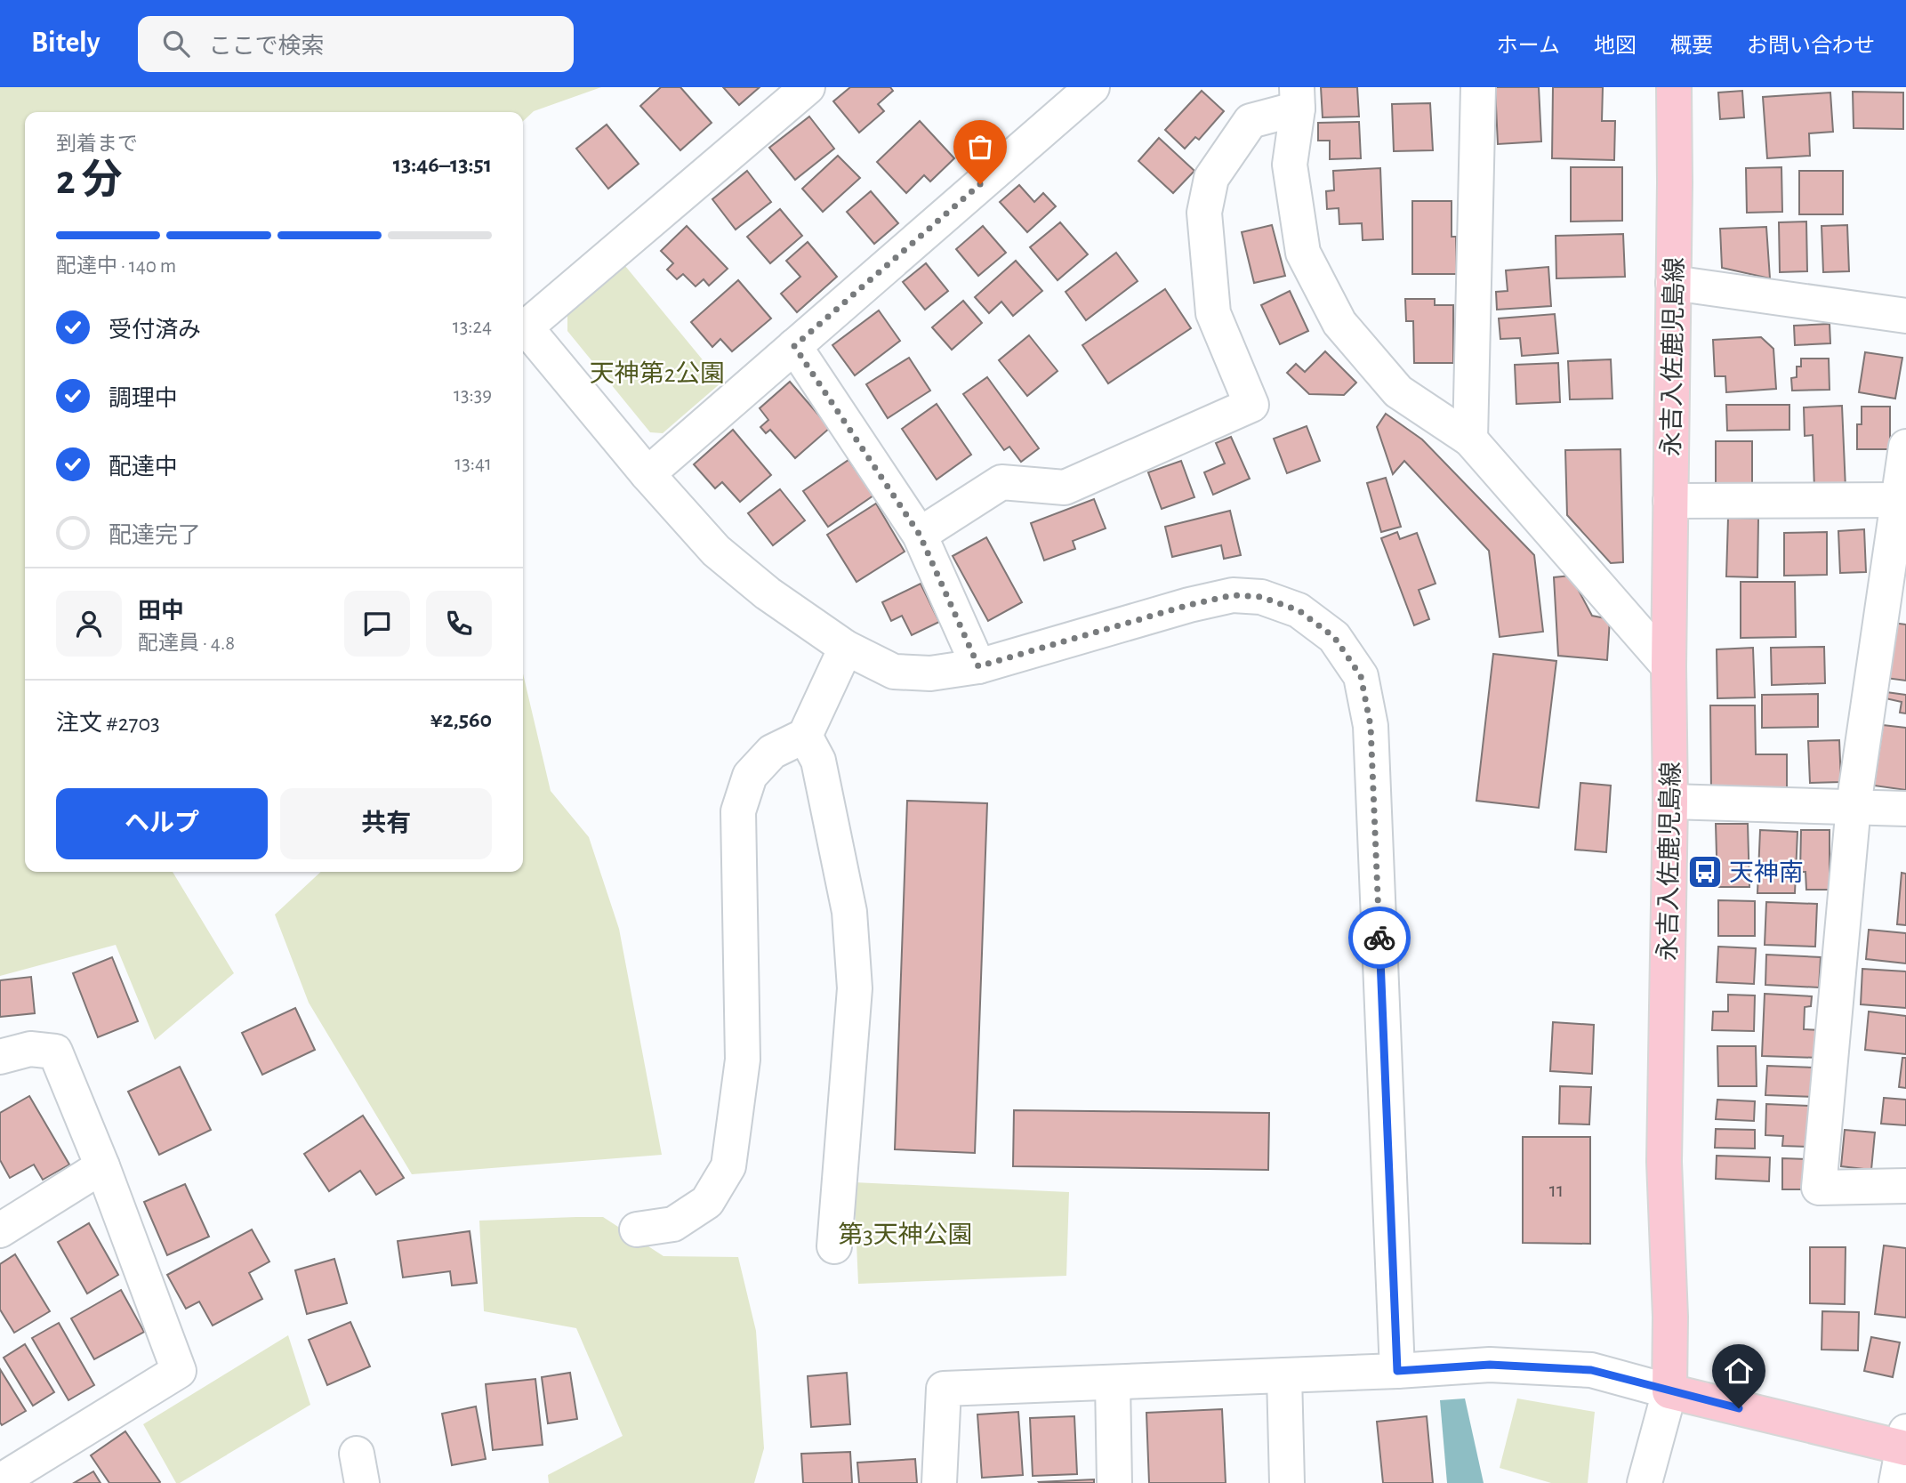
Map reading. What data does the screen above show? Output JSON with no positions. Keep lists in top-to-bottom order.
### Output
{
  "streets": {
    "main road": ["永吉入佐鹿児島線"]
  },
  "parks": ["天神第2公園", "第3天神公園"],
  "places": {
    "bus stop": ["天神南"]
  },
  "house_numbers": ["11"],
  "page": {
    "header": "Bitely",
    "search": "ここで検索",
    "nav": [
      "ホーム",
      "地図",
      "概要",
      "お問い合わせ"
    ],
    "heading": ["2 分", "到着まで", "13:46–13:51"],
    "panel": [
      "田中",
      "配達員 · 4.8",
      "注文 #2703",
      "¥2,560"
    ],
    "bar": "配達中 · 140 m",
    "list": [
      ["受付済み", "13:24"],
      ["調理中", "13:39"],
      ["配達中", "13:41"],
      "配達完了"
    ],
    "buttons": ["ヘルプ", "共有"]
  }
}
